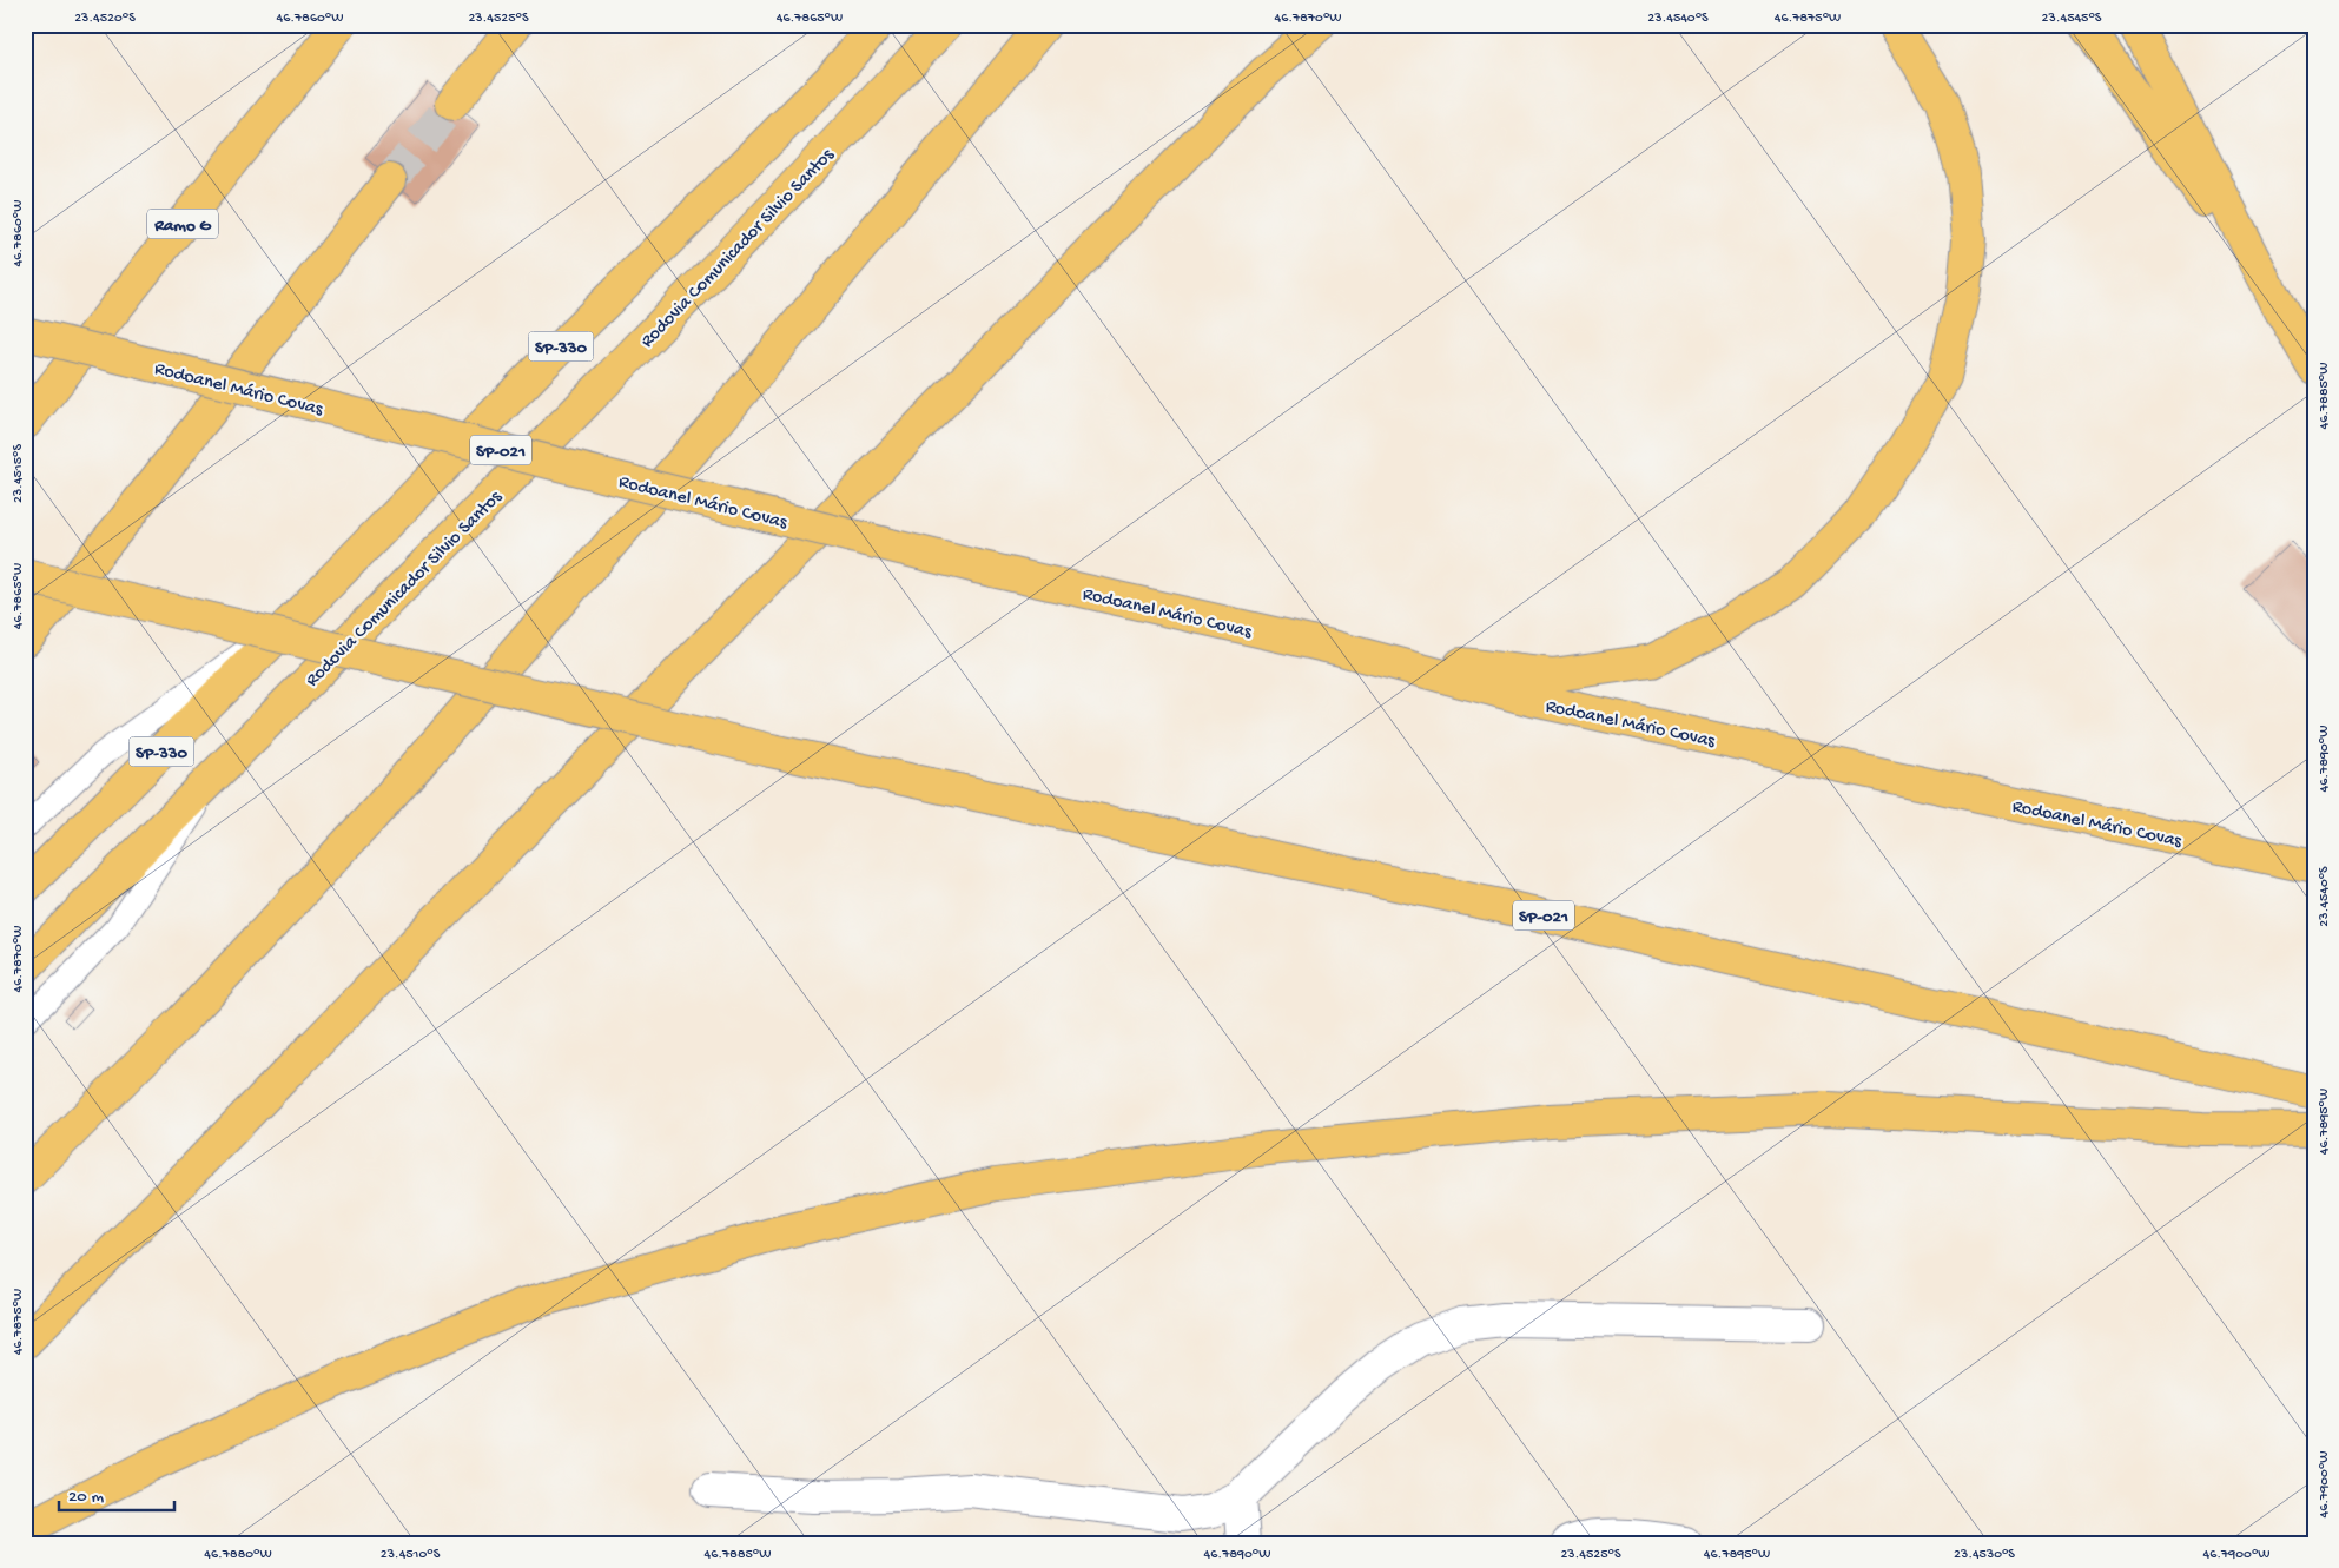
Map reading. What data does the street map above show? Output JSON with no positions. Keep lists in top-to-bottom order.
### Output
{
  "streets": {
    "highway": [
      "Ramo G",
      "Rodovia Comunicador Silvio Santos",
      "SP-330",
      "Rodoanel Mário Covas",
      "SP-021"
    ]
  },
  "scale_bar": "20 m",
  "coordinates": [
    "23.4520°S",
    "46.7860°W",
    "23.4525°S",
    "46.7865°W",
    "46.7870°W",
    "23.4540°S",
    "46.7875°W",
    "23.4545°S",
    "46.7885°W",
    "23.4515°S",
    "46.7890°W",
    "46.7895°W",
    "46.7900°W",
    "46.7880°W",
    "23.4510°S",
    "23.4530°S"
  ]
}
